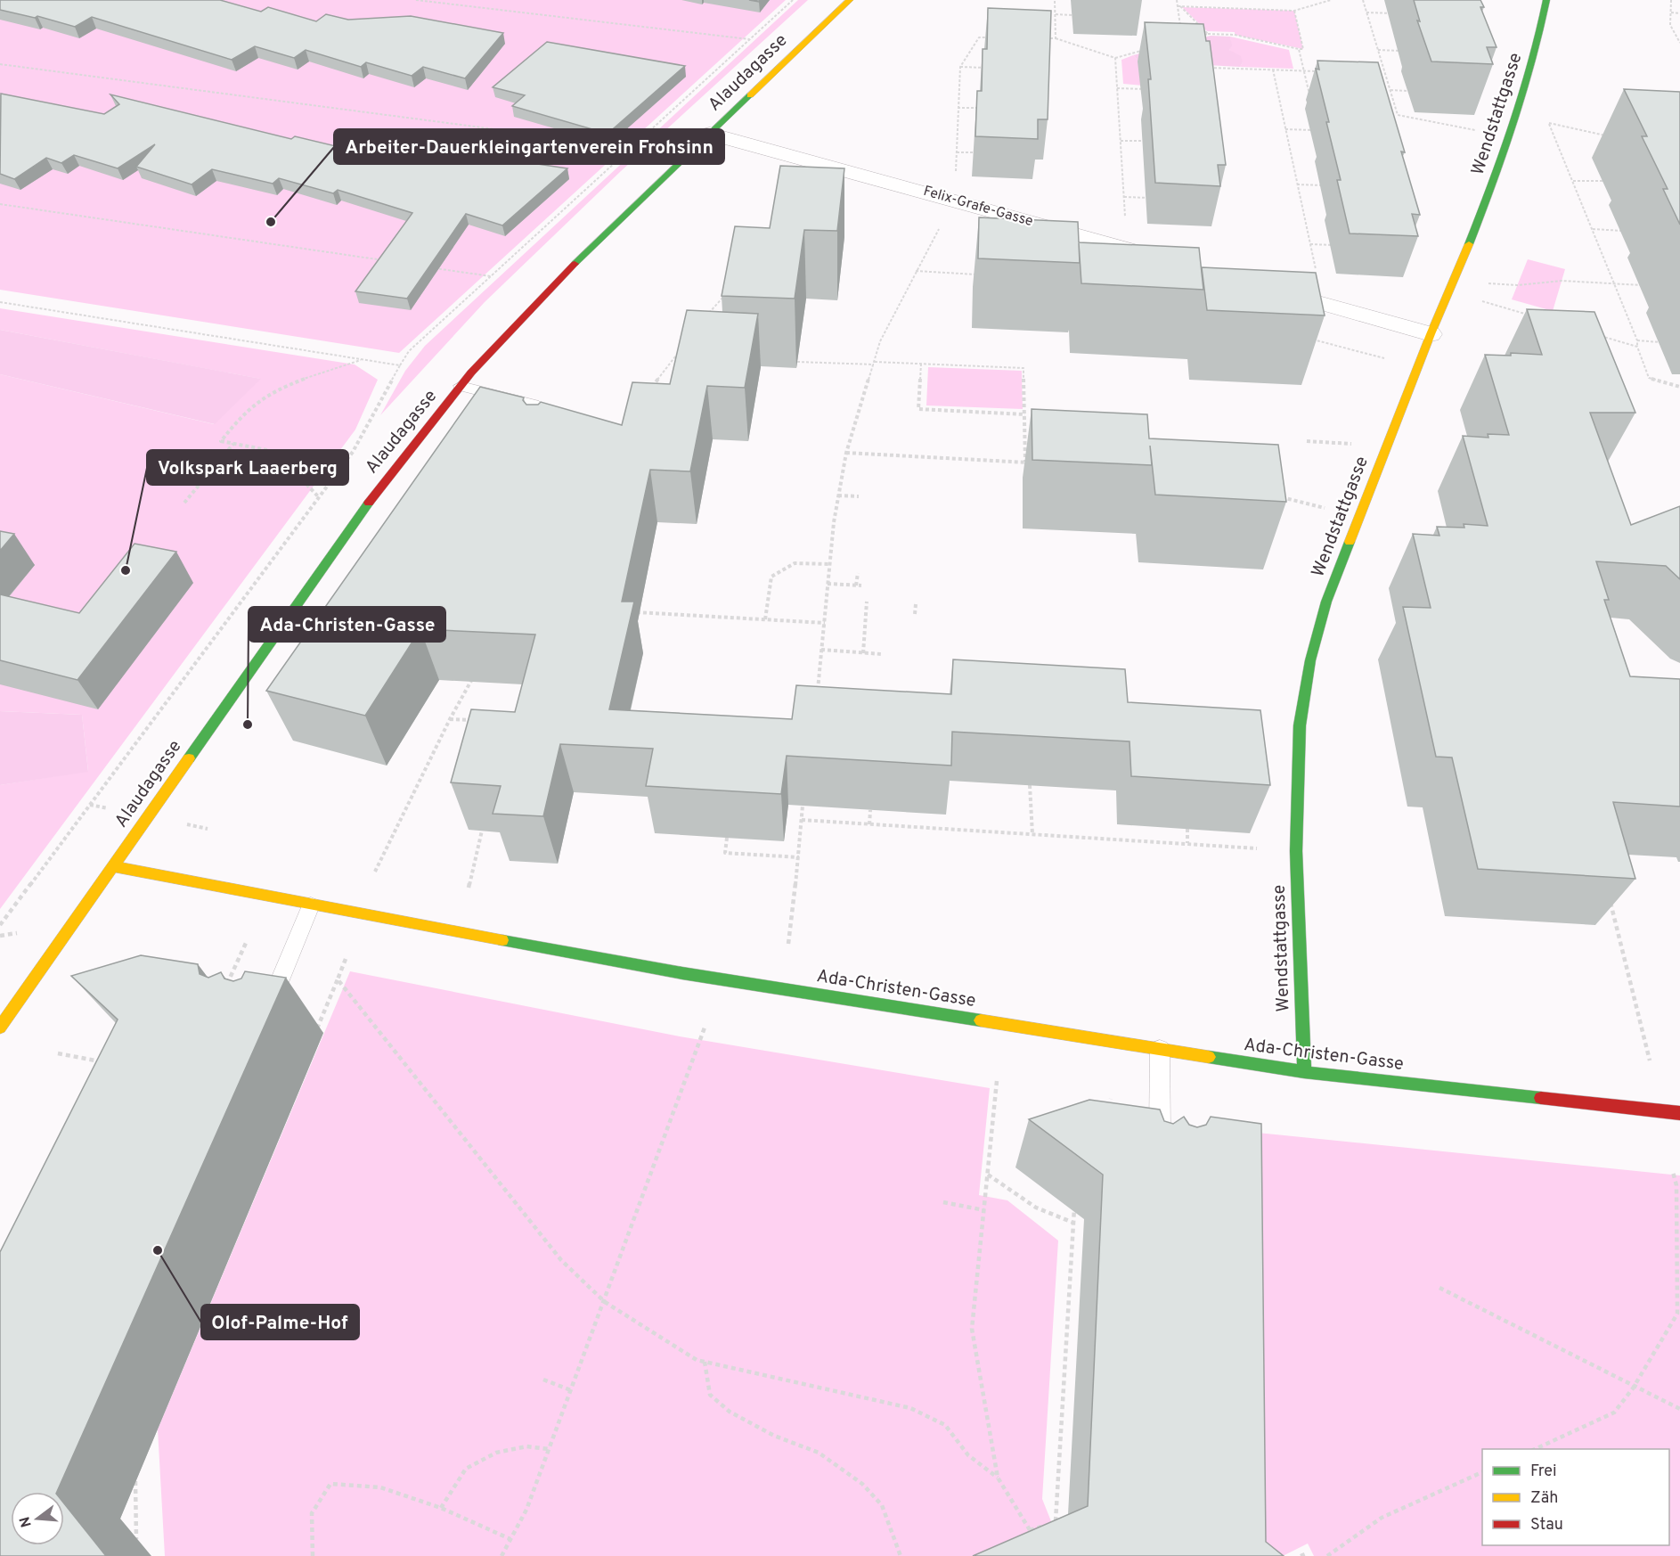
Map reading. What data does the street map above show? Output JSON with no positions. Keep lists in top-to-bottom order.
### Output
{
  "streets": {
    "street": [
      "Alaudagasse",
      "Wendstattgasse",
      "Felix-Grafe-Gasse",
      "Ada-Christen-Gasse"
    ]
  },
  "crossings": [
    ["Alaudagasse", "Felix-Grafe-Gasse"],
    ["Alaudagasse", "Ada-Christen-Gasse"],
    ["Wendstattgasse", "Ada-Christen-Gasse"]
  ],
  "places": [
    "Arbeiter-Dauerkleingartenverein Frohsinn",
    "Volkspark Laaerberg",
    "Ada-Christen-Gasse",
    "Olof-Palme-Hof"
  ],
  "legend": ["Frei", "Zäh", "Stau"],
  "north": "left"
}
